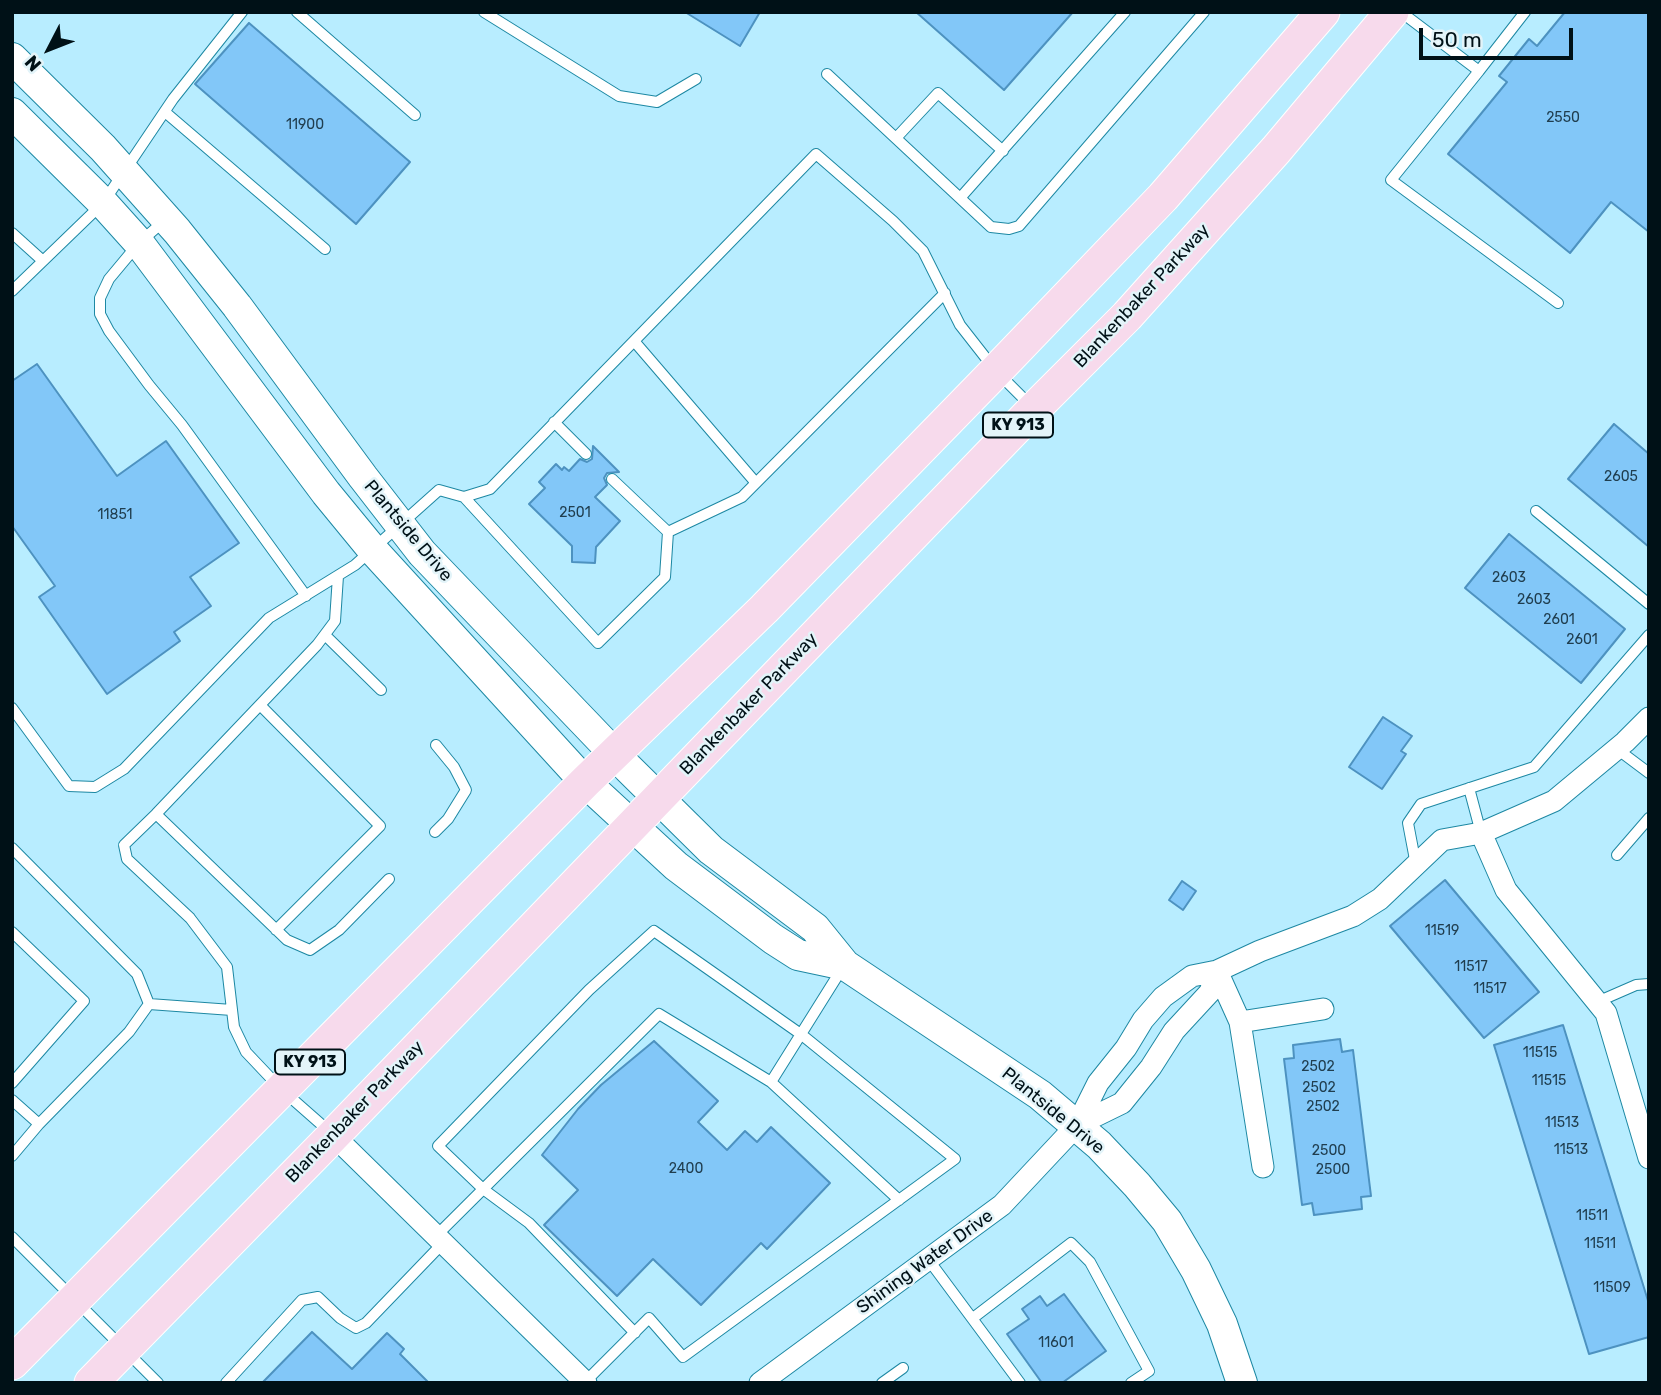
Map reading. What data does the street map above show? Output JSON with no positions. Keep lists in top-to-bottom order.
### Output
{
  "streets": {
    "main road": ["Blankenbaker Parkway", "KY 913"],
    "street": ["Plantside Drive", "Shining Water Drive"]
  },
  "crossings": [
    ["Blankenbaker Parkway", "Plantside Drive"],
    ["KY 913", "Plantside Drive"],
    ["Plantside Drive", "Shining Water Drive"]
  ],
  "house_numbers": [
    "2550",
    "11900",
    "2605",
    "2501",
    "11851",
    "2603",
    "2603",
    "2601",
    "2601",
    "11519",
    "11517",
    "11517",
    "11515",
    "2502",
    "11515",
    "2502",
    "2502",
    "11513",
    "11513",
    "2500",
    "2400",
    "2500",
    "11511",
    "11511",
    "11509",
    "11601"
  ],
  "scale_bar": "50 m",
  "north": "bottom left"
}
